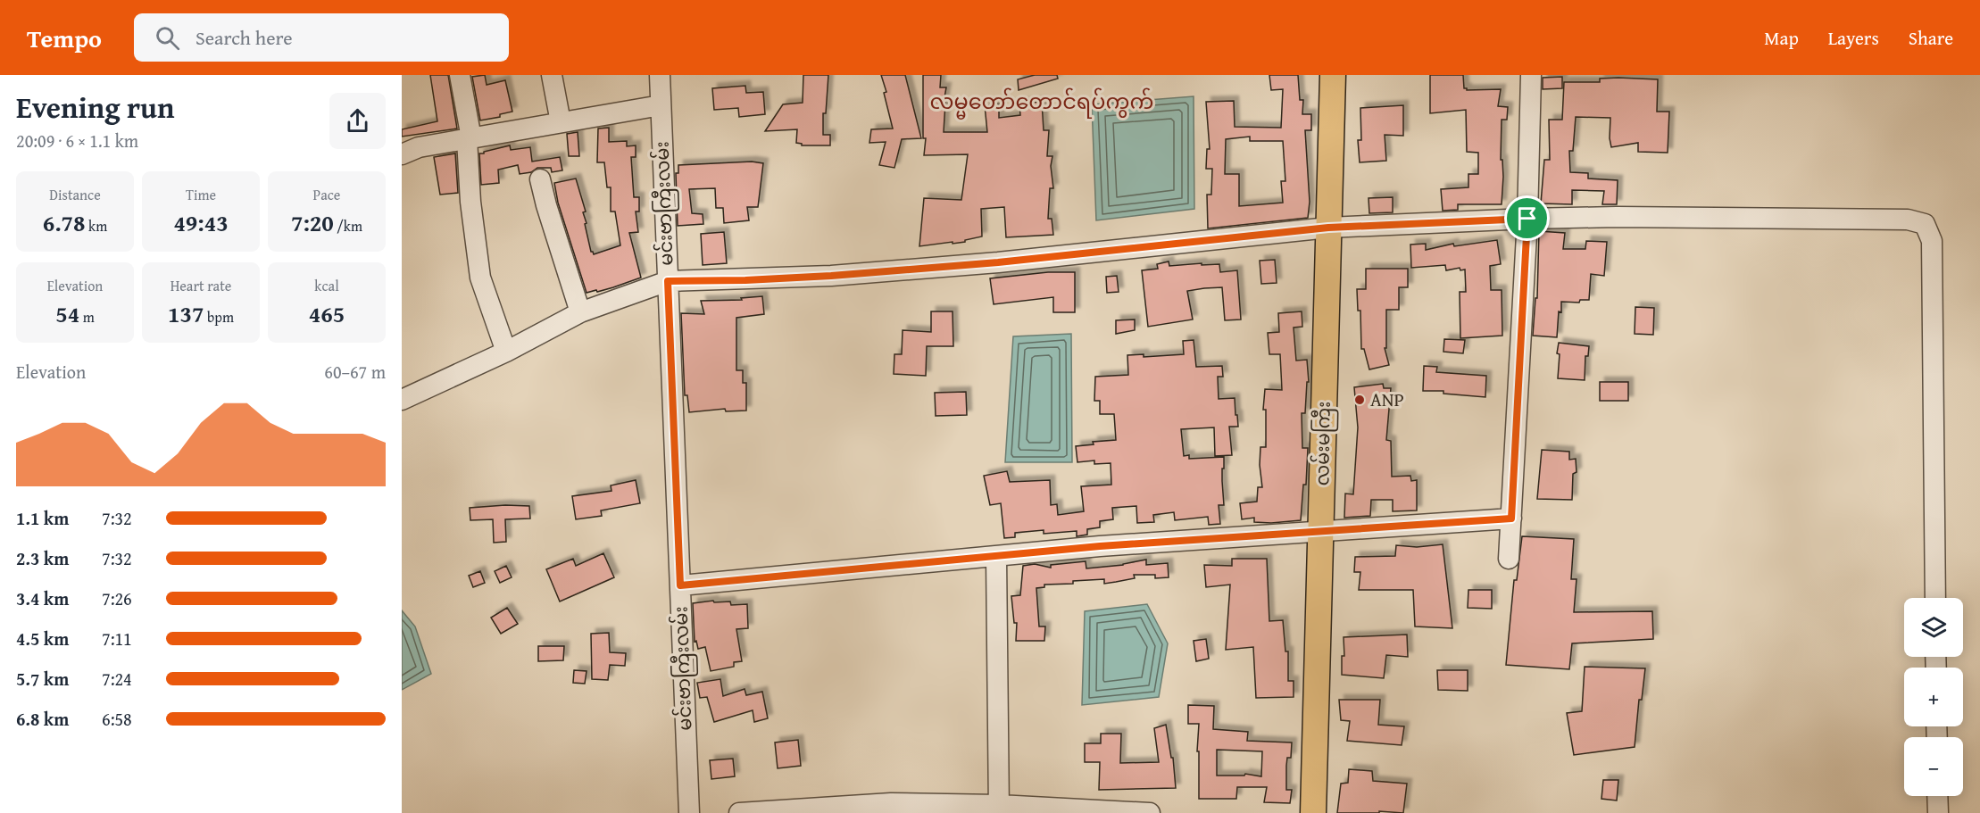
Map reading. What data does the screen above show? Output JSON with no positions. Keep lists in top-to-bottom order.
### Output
{
  "streets": {
    "main road": ["လမ်းမကြီး"],
    "street": ["မင်းဗာကြီးလမ်း"]
  },
  "districts": ["လမ္မတော်တောင်ရပ်ကွက်"],
  "places": ["ANP"],
  "page": {
    "header": "Tempo",
    "search": "Search here",
    "nav": ["Map", "Layers", "Share"],
    "heading": ["Evening run", "20:09 · 6 × 1.1 km"],
    "stats": [
      ["Distance", "6.78 km"],
      ["Time", "49:43"],
      ["Pace", "7:20 /km"],
      ["Elevation", "54 m"],
      ["Heart rate", "137 bpm"],
      ["kcal", "465"]
    ],
    "chart": ["Elevation", "60–67 m"],
    "list": [
      {
        "name": "1.1 km",
        "note": "7:32"
      },
      {
        "name": "2.3 km",
        "note": "7:32"
      },
      {
        "name": "3.4 km",
        "note": "7:26"
      },
      {
        "name": "4.5 km",
        "note": "7:11"
      },
      {
        "name": "5.7 km",
        "note": "7:24"
      },
      {
        "name": "6.8 km",
        "note": "6:58"
      }
    ],
    "map_buttons": ["+", "−"]
  }
}
